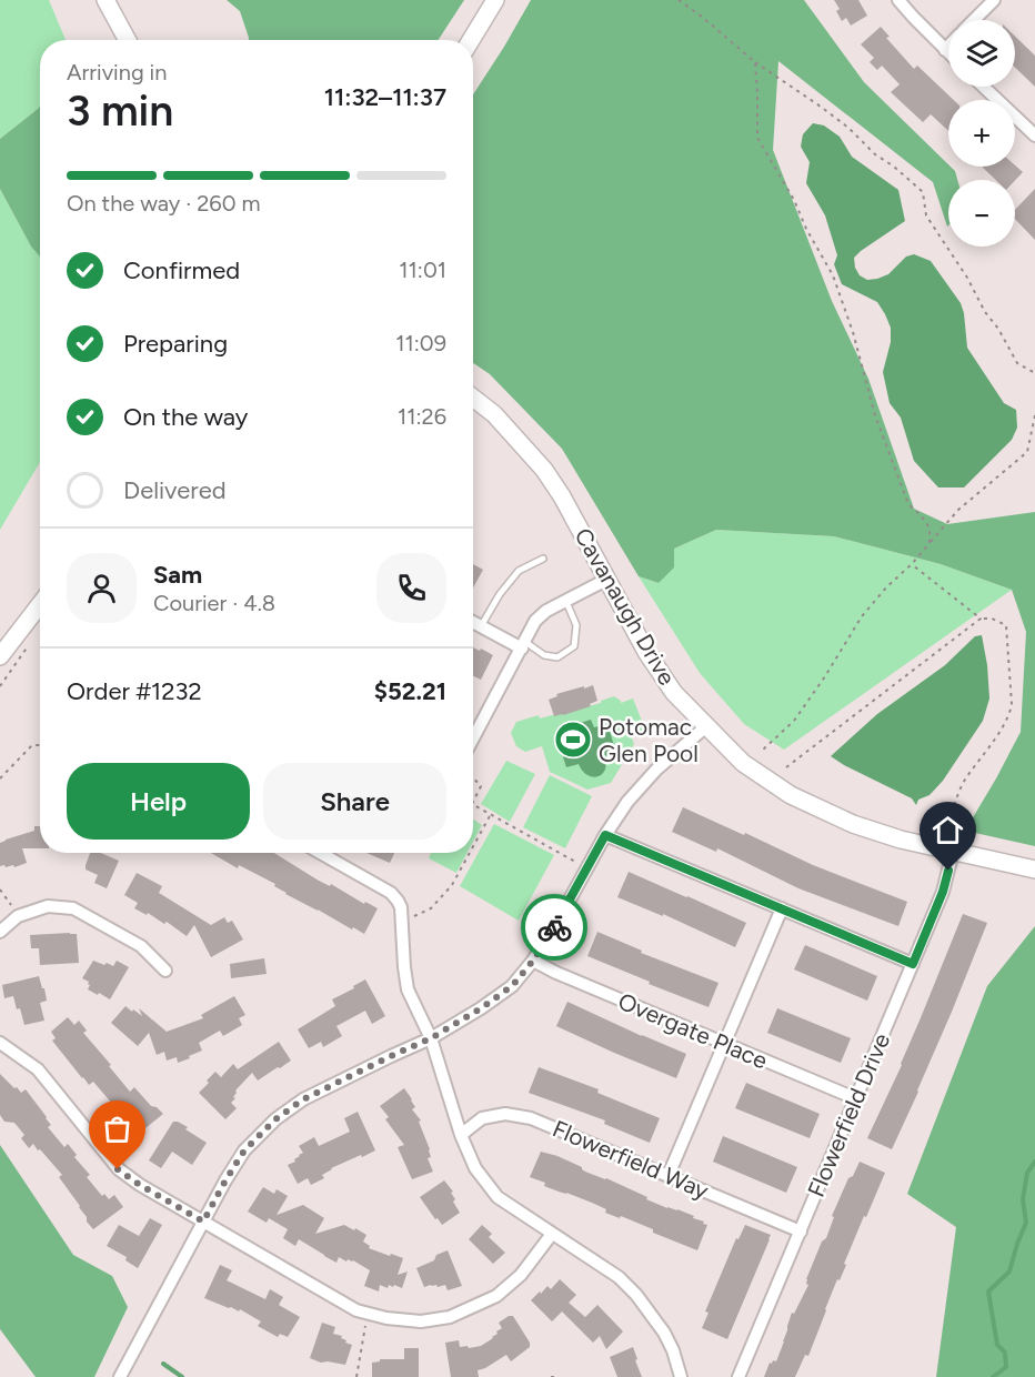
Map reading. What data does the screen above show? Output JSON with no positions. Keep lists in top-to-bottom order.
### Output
{
  "streets": {
    "street": [
      "Cavanaugh Drive",
      "Overgate Place",
      "Flowerfield Drive",
      "Flowerfield Way"
    ]
  },
  "crossings": [
    ["Cavanaugh Drive", "Flowerfield Drive"],
    ["Overgate Place", "Flowerfield Drive"],
    ["Flowerfield Drive", "Flowerfield Way"]
  ],
  "places": {
    "sports": ["Potomac Glen Pool"]
  },
  "page": {
    "map_buttons": ["+", "−"],
    "heading": ["3 min", "Arriving in", "11:32–11:37"],
    "panel": [
      "Sam",
      "Courier · 4.8",
      "Order #1232",
      "$52.21"
    ],
    "bar": "On the way · 260 m",
    "list": [
      ["Confirmed", "11:01"],
      ["Preparing", "11:09"],
      ["On the way", "11:26"],
      "Delivered"
    ],
    "buttons": ["Help", "Share"]
  }
}
